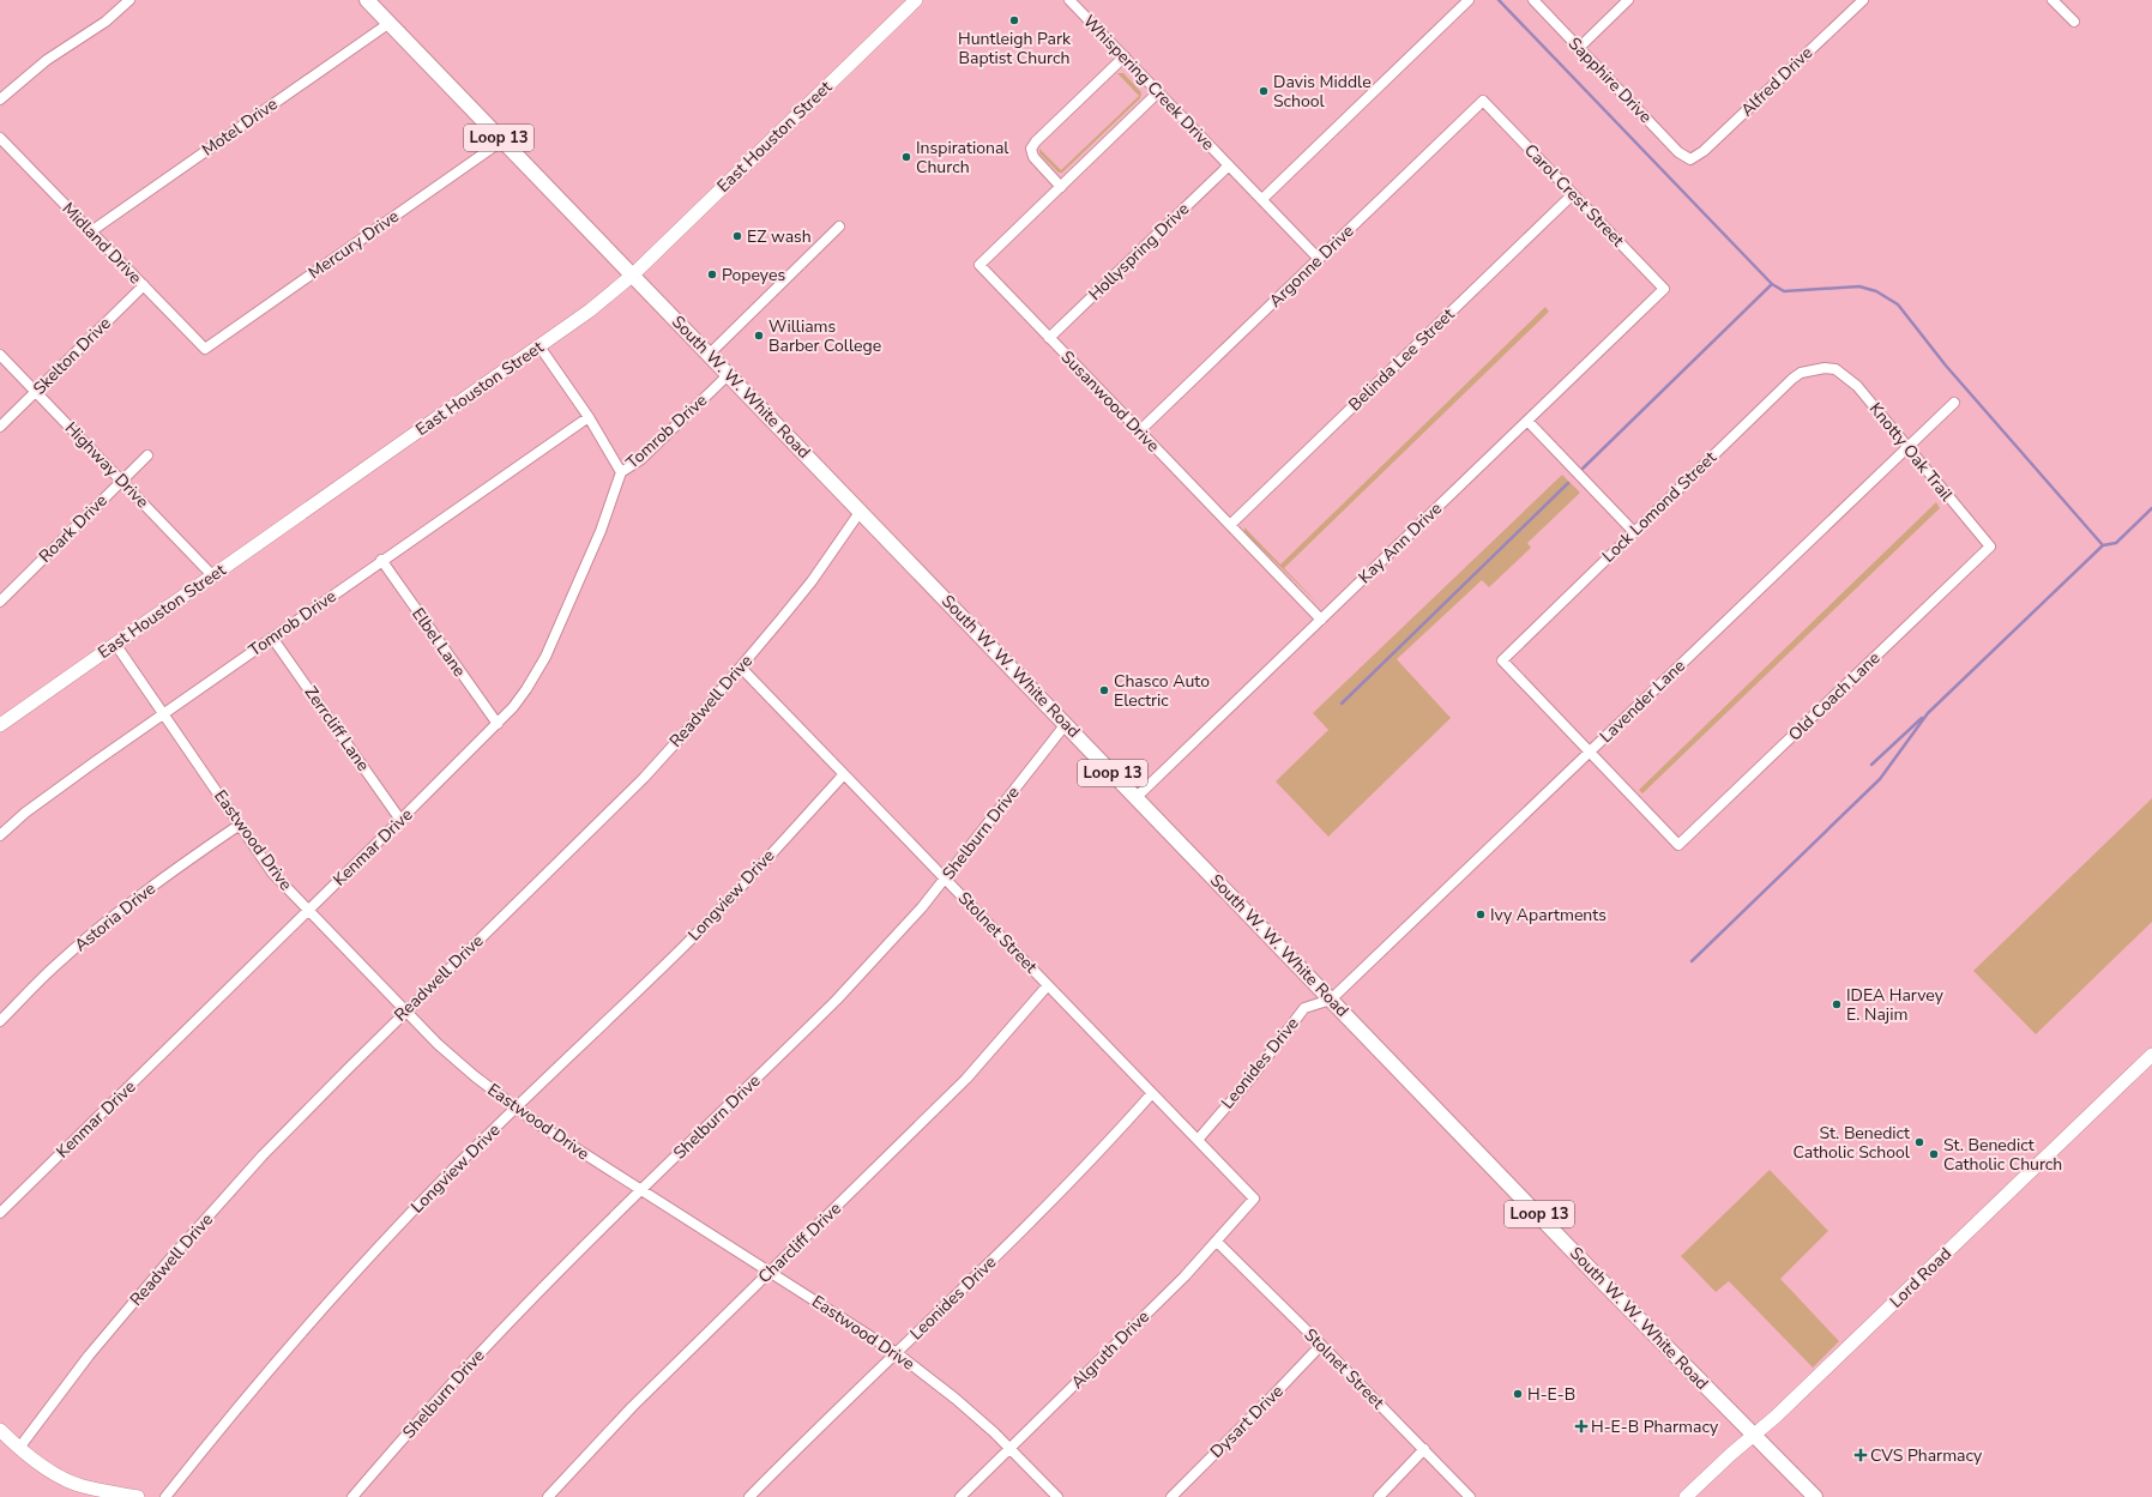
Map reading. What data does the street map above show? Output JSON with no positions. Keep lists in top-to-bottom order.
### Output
{
  "streets": {
    "main road": [
      "East Houston Street",
      "Loop 13",
      "South W. W. White Road",
      "Lord Road"
    ],
    "street": [
      "Sapphire Drive",
      "Alfred Drive",
      "Whispering Creek Drive",
      "Motel Drive",
      "Carol Crest Street",
      "Midland Drive",
      "Mercury Drive",
      "Hollyspring Drive",
      "Argonne Drive",
      "Skelton Drive",
      "Belinda Lee Street",
      "Susanwood Drive",
      "Tomrob Drive",
      "Knotty Oak Trail",
      "Highway Drive",
      "Lock Lomond Street",
      "Roark Drive",
      "Kay Ann Drive",
      "Elbel Lane",
      "Old Coach Lane",
      "Readwell Drive",
      "Lavender Lane",
      "Zerrcliff Lane",
      "Shelburn Drive",
      "Eastwood Drive",
      "Kenmar Drive",
      "Longview Drive",
      "Astoria Drive",
      "Stolnet Street",
      "Leonides Drive",
      "Charcliff Drive",
      "Algruth Drive",
      "Dysart Drive"
    ]
  },
  "crossings": [
    ["Sapphire Drive", "Alfred Drive"],
    ["Whispering Creek Drive", "Hollyspring Drive"],
    ["Whispering Creek Drive", "Susanwood Drive"],
    ["Motel Drive", "Midland Drive"],
    ["Motel Drive", "South W. W. White Road"],
    ["East Houston Street", "South W. W. White Road"],
    ["East Houston Street", "Highway Drive"],
    ["East Houston Street", "Eastwood Drive"],
    ["Carol Crest Street", "Argonne Drive"],
    ["Carol Crest Street", "Belinda Lee Street"],
    ["Carol Crest Street", "Kay Ann Drive"],
    ["Midland Drive", "Mercury Drive"],
    ["Midland Drive", "Skelton Drive"],
    ["Mercury Drive", "South W. W. White Road"],
    ["Hollyspring Drive", "Susanwood Drive"],
    ["Argonne Drive", "Susanwood Drive"],
    ["Skelton Drive", "Highway Drive"],
    ["Belinda Lee Street", "Susanwood Drive"],
    ["South W. W. White Road", "Tomrob Drive"],
    ["South W. W. White Road", "Kay Ann Drive"],
    ["South W. W. White Road", "Readwell Drive"],
    ["South W. W. White Road", "Lavender Lane"],
    ["South W. W. White Road", "Shelburn Drive"],
    ["South W. W. White Road", "Leonides Drive"],
    ["South W. W. White Road", "Lord Road"],
    ["Susanwood Drive", "Kay Ann Drive"],
    ["Tomrob Drive", "Elbel Lane"],
    ["Tomrob Drive", "Zerrcliff Lane"],
    ["Tomrob Drive", "Eastwood Drive"],
    ["Tomrob Drive", "Kenmar Drive"],
    ["Knotty Oak Trail", "Lock Lomond Street"],
    ["Knotty Oak Trail", "Old Coach Lane"],
    ["Knotty Oak Trail", "Lavender Lane"],
    ["Highway Drive", "Roark Drive"],
    ["Lock Lomond Street", "Old Coach Lane"],
    ["Lock Lomond Street", "Lavender Lane"],
    ["Elbel Lane", "Kenmar Drive"],
    ["Old Coach Lane", "Lavender Lane"],
    ["Readwell Drive", "Eastwood Drive"],
    ["Readwell Drive", "Stolnet Street"],
    ["Lavender Lane", "Leonides Drive"],
    ["Zerrcliff Lane", "Kenmar Drive"],
    ["Shelburn Drive", "Eastwood Drive"],
    ["Shelburn Drive", "Stolnet Street"],
    ["Eastwood Drive", "Kenmar Drive"],
    ["Eastwood Drive", "Longview Drive"],
    ["Eastwood Drive", "Astoria Drive"],
    ["Eastwood Drive", "Leonides Drive"],
    ["Eastwood Drive", "Charcliff Drive"],
    ["Eastwood Drive", "Algruth Drive"],
    ["Longview Drive", "Stolnet Street"],
    ["Stolnet Street", "Leonides Drive"],
    ["Stolnet Street", "Charcliff Drive"],
    ["Stolnet Street", "Algruth Drive"],
    ["Stolnet Street", "Dysart Drive"]
  ],
  "places": {
    "other": [
      "Huntleigh Park Baptist Church",
      "Davis Middle School",
      "Inspirational Church",
      "EZ wash",
      "Popeyes",
      "Williams Barber College",
      "Chasco Auto Electric",
      "Ivy Apartments",
      "IDEA Harvey E. Najim",
      "St. Benedict Catholic School",
      "St. Benedict Catholic Church",
      "H-E-B"
    ],
    "health": ["H-E-B Pharmacy", "CVS Pharmacy"]
  }
}
